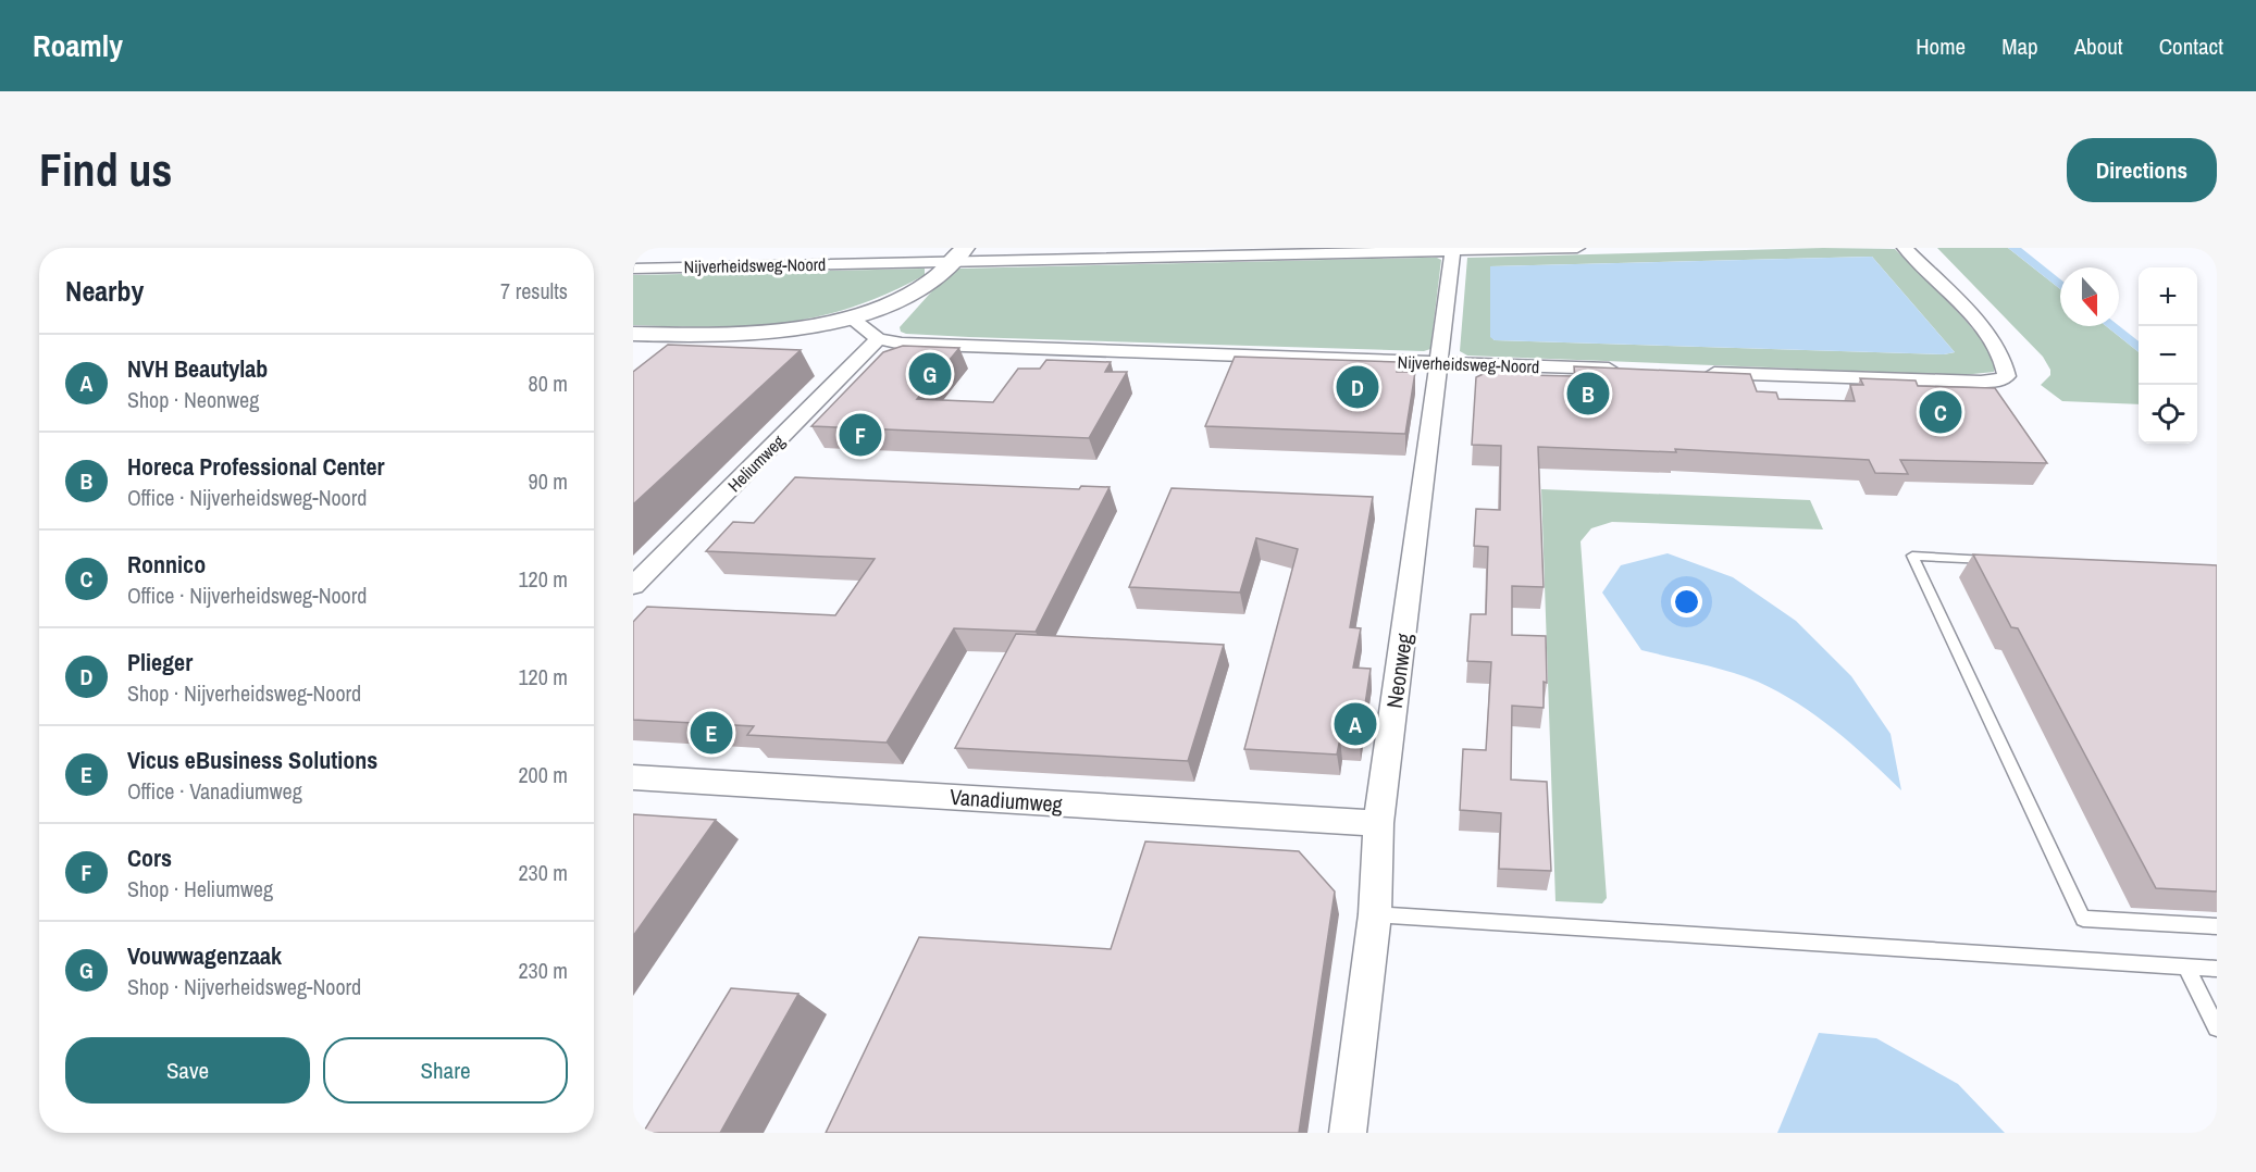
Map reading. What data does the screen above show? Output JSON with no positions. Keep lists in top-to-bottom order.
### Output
{
  "streets": {
    "street": [
      "Nijverheidsweg-Noord",
      "Heliumweg",
      "Neonweg",
      "Vanadiumweg"
    ]
  },
  "crossings": [
    ["Nijverheidsweg-Noord", "Heliumweg"],
    ["Nijverheidsweg-Noord", "Neonweg"],
    ["Neonweg", "Vanadiumweg"]
  ],
  "north": "bottom",
  "page": {
    "header": "Roamly",
    "nav": [
      "Home",
      "Map",
      "About",
      "Contact"
    ],
    "buttons": [
      "Directions",
      ["Save", "Share"]
    ],
    "title": "Find us",
    "heading": ["Nearby", "7 results"],
    "map_buttons": ["+", "−"],
    "list": [
      {
        "mark": "A",
        "name": "NVH Beautylab",
        "note": "Shop · Neonweg",
        "value": "80 m"
      },
      {
        "mark": "B",
        "name": "Horeca Professional Center",
        "note": "Office · Nijverheidsweg-Noord",
        "value": "90 m"
      },
      {
        "mark": "C",
        "name": "Ronnico",
        "note": "Office · Nijverheidsweg-Noord",
        "value": "120 m"
      },
      {
        "mark": "D",
        "name": "Plieger",
        "note": "Shop · Nijverheidsweg-Noord",
        "value": "120 m"
      },
      {
        "mark": "E",
        "name": "Vicus eBusiness Solutions",
        "note": "Office · Vanadiumweg",
        "value": "200 m"
      },
      {
        "mark": "F",
        "name": "Cors",
        "note": "Shop · Heliumweg",
        "value": "230 m"
      },
      {
        "mark": "G",
        "name": "Vouwwagenzaak",
        "note": "Shop · Nijverheidsweg-Noord",
        "value": "230 m"
      }
    ],
    "pins": [
      "G",
      "D",
      "B",
      "C",
      "F",
      "A",
      "E"
    ]
  }
}
